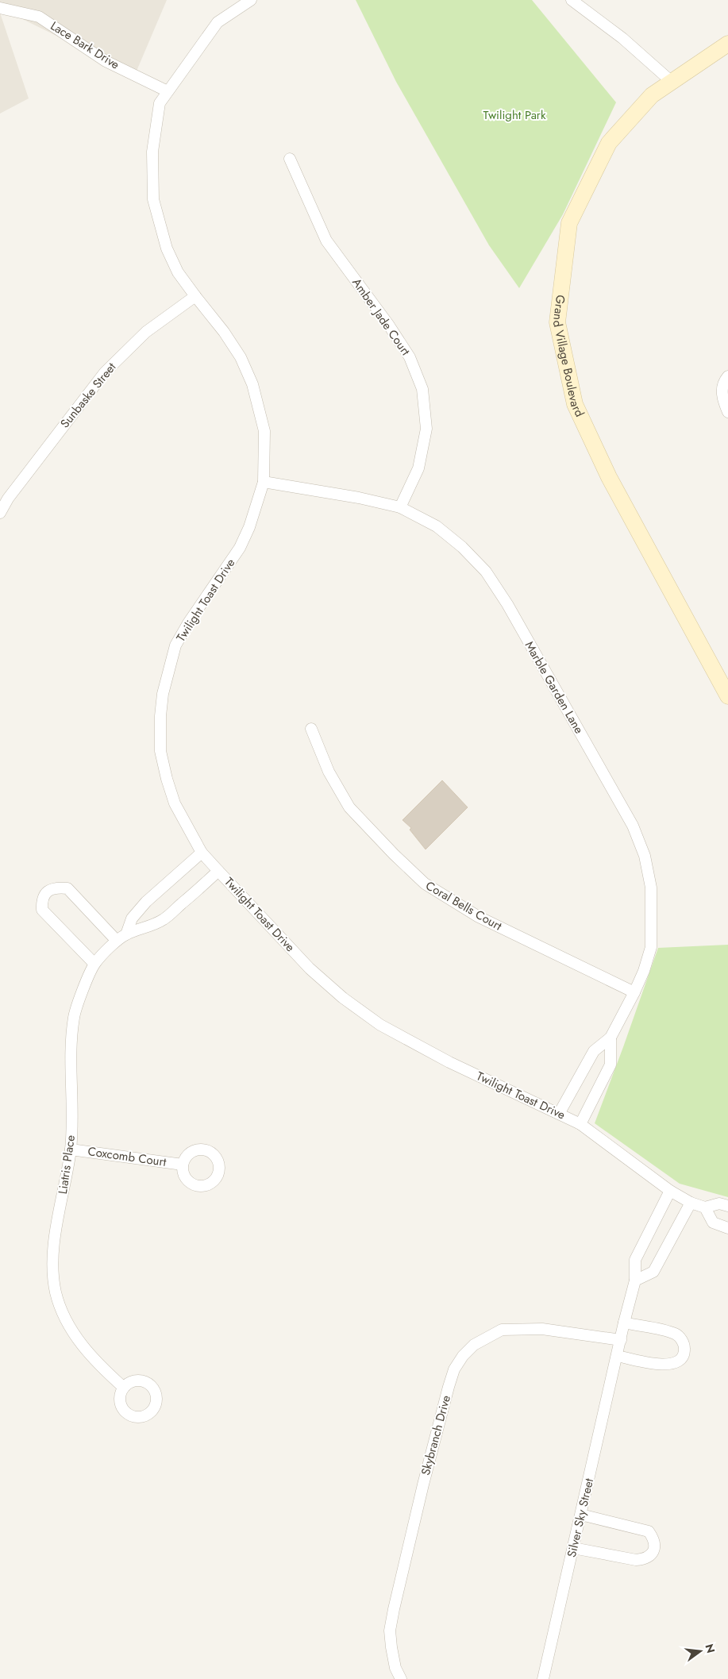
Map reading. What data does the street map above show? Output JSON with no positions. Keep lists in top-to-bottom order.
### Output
{
  "streets": {
    "street": [
      "Lace Bark Drive",
      "Amber Jade Court",
      "Grand Village Boulevard",
      "Sunbaske Street",
      "Twilight Toast Drive",
      "Marble Garden Lane",
      "Coral Bells Court",
      "Coxcomb Court",
      "Liatris Place",
      "Skybranch Drive",
      "Silver Sky Street"
    ]
  },
  "crossings": [
    ["Lace Bark Drive", "Twilight Toast Drive"],
    ["Amber Jade Court", "Marble Garden Lane"],
    ["Sunbaske Street", "Twilight Toast Drive"],
    ["Twilight Toast Drive", "Marble Garden Lane"],
    ["Twilight Toast Drive", "Liatris Place"],
    ["Twilight Toast Drive", "Silver Sky Street"],
    ["Marble Garden Lane", "Coral Bells Court"],
    ["Coxcomb Court", "Liatris Place"],
    ["Skybranch Drive", "Silver Sky Street"]
  ],
  "parks": ["Twilight Park"],
  "north": "right"
}
